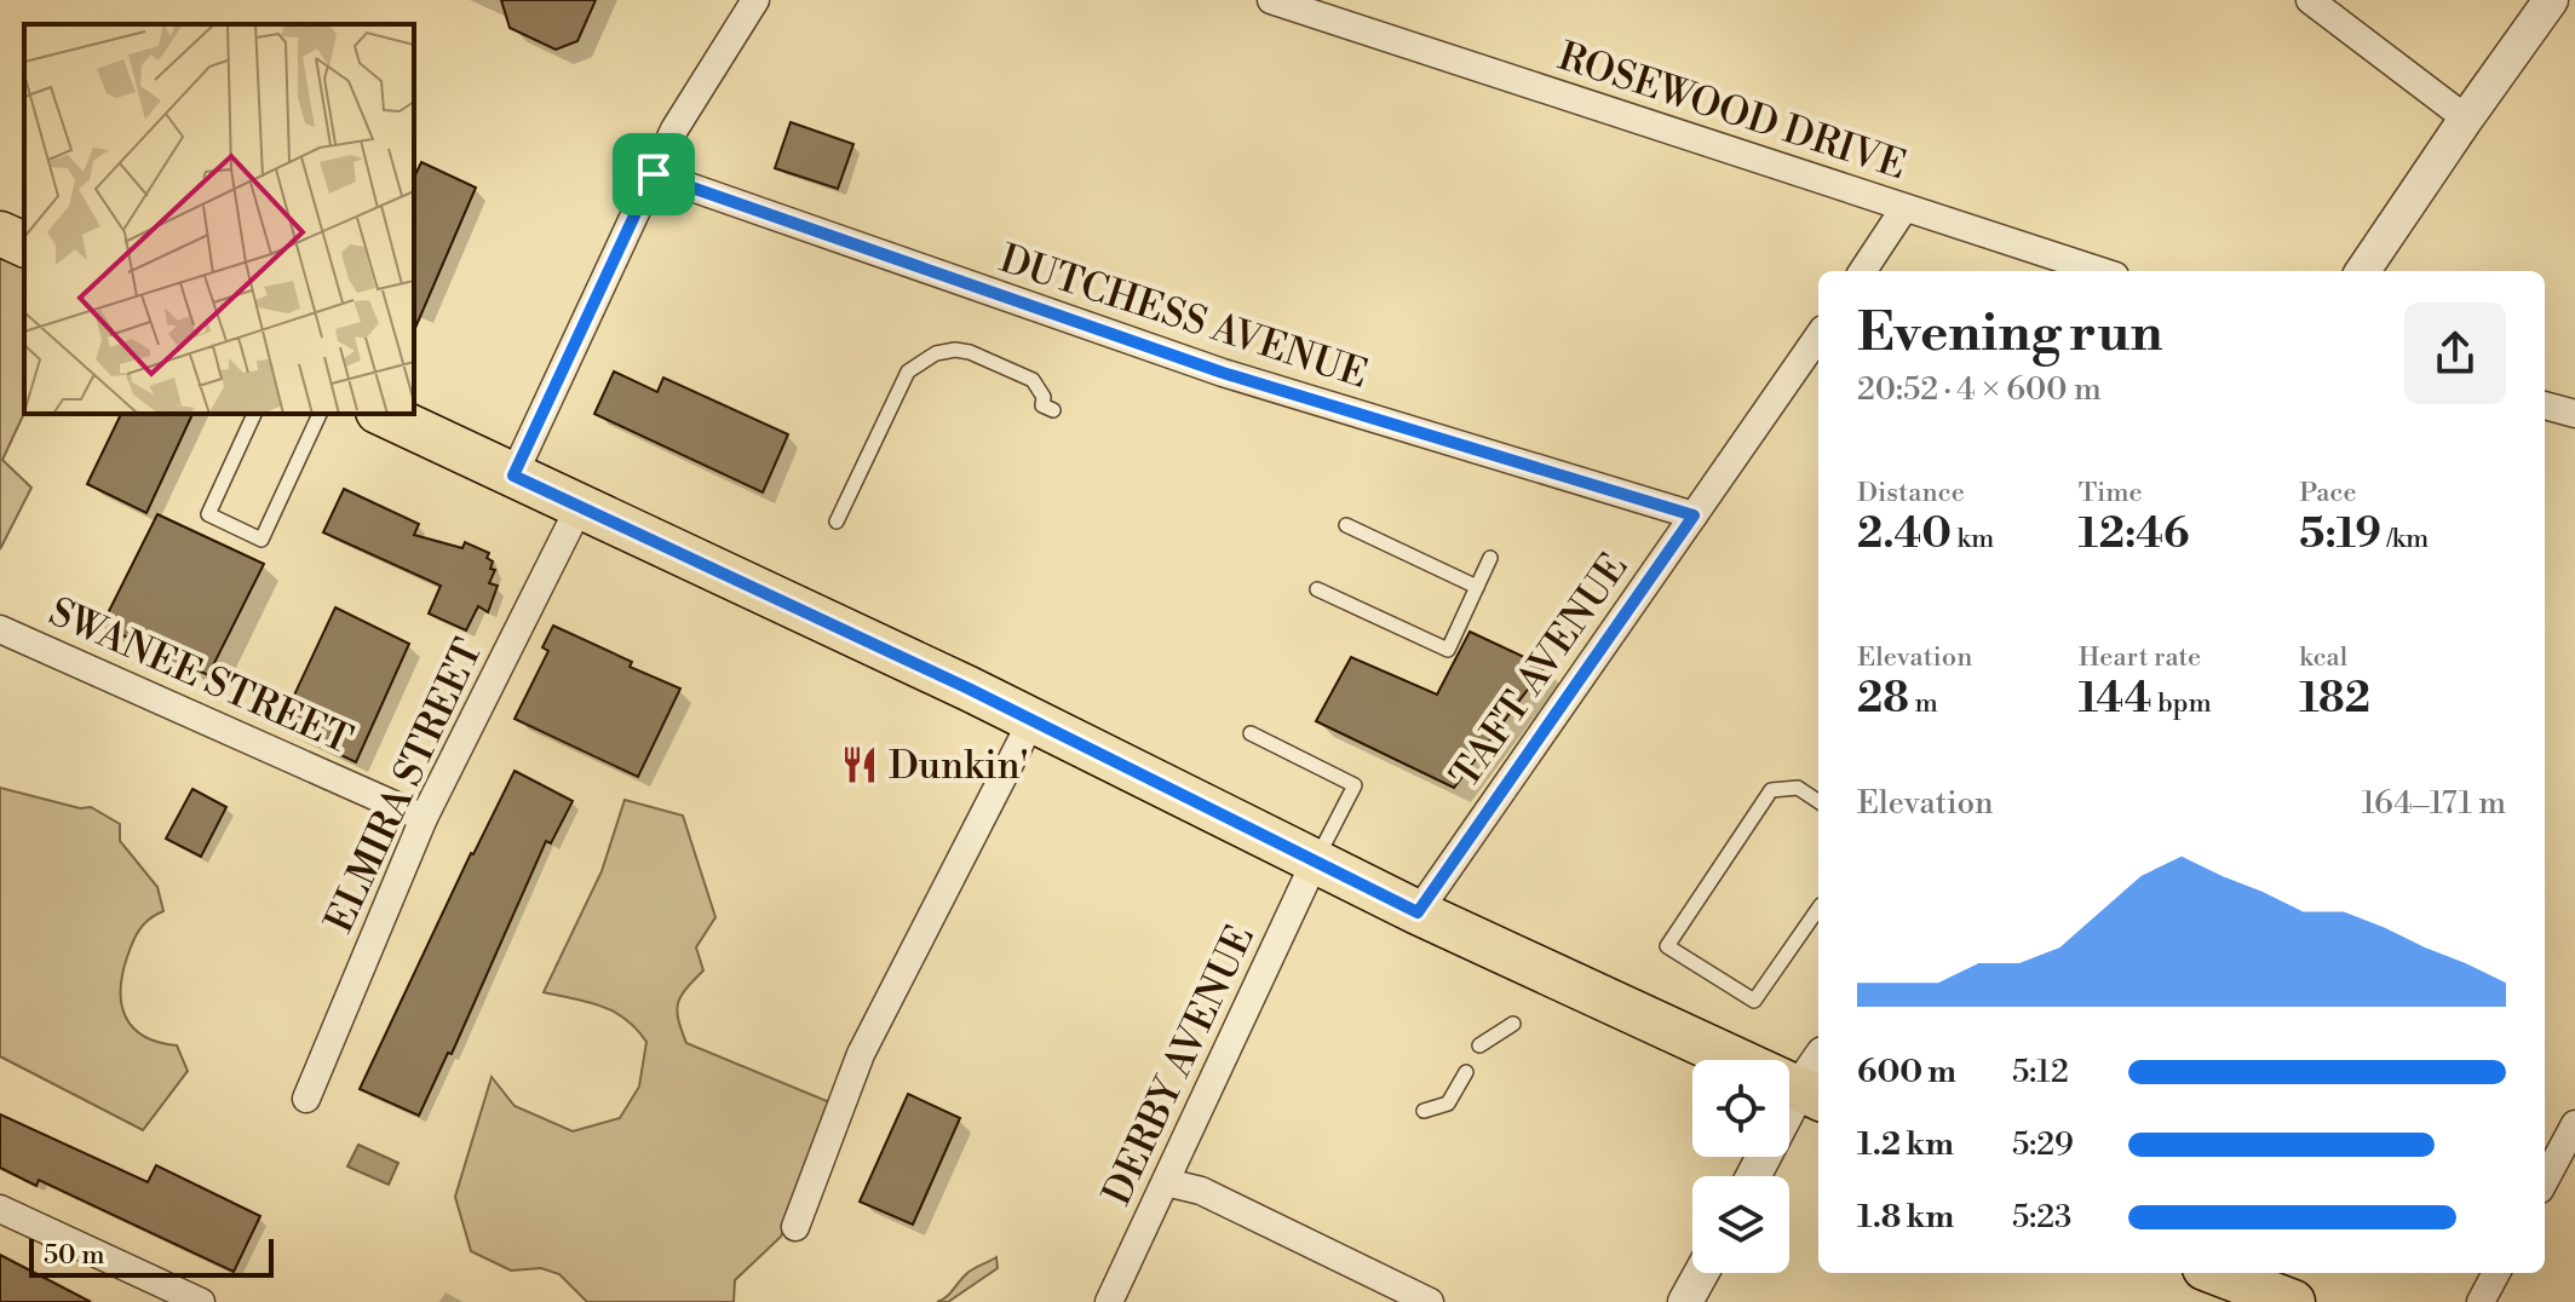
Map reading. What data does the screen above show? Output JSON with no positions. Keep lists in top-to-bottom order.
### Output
{
  "streets": {
    "street": [
      "ROSEWOOD DRIVE",
      "DUTCHESS AVENUE",
      "TAFT AVENUE",
      "SWANEE STREET",
      "ELMIRA STREET",
      "DERBY AVENUE"
    ]
  },
  "crossings": [
    ["DUTCHESS AVENUE", "TAFT AVENUE"],
    ["SWANEE STREET", "ELMIRA STREET"]
  ],
  "places": {
    "restaurant": ["Dunkin'"]
  },
  "scale_bar": "50 m",
  "page": {
    "heading": ["Evening run", "20:52 · 4 × 600 m"],
    "stats": [
      ["Distance", "2.40 km"],
      ["Time", "12:46"],
      ["Pace", "5:19 /km"],
      ["Elevation", "28 m"],
      ["Heart rate", "144 bpm"],
      ["kcal", "182"]
    ],
    "chart": ["Elevation", "164–171 m"],
    "list": [
      {
        "name": "600 m",
        "note": "5:12"
      },
      {
        "name": "1.2 km",
        "note": "5:29"
      },
      {
        "name": "1.8 km",
        "note": "5:23"
      }
    ],
    "scale": "50 m"
  }
}
